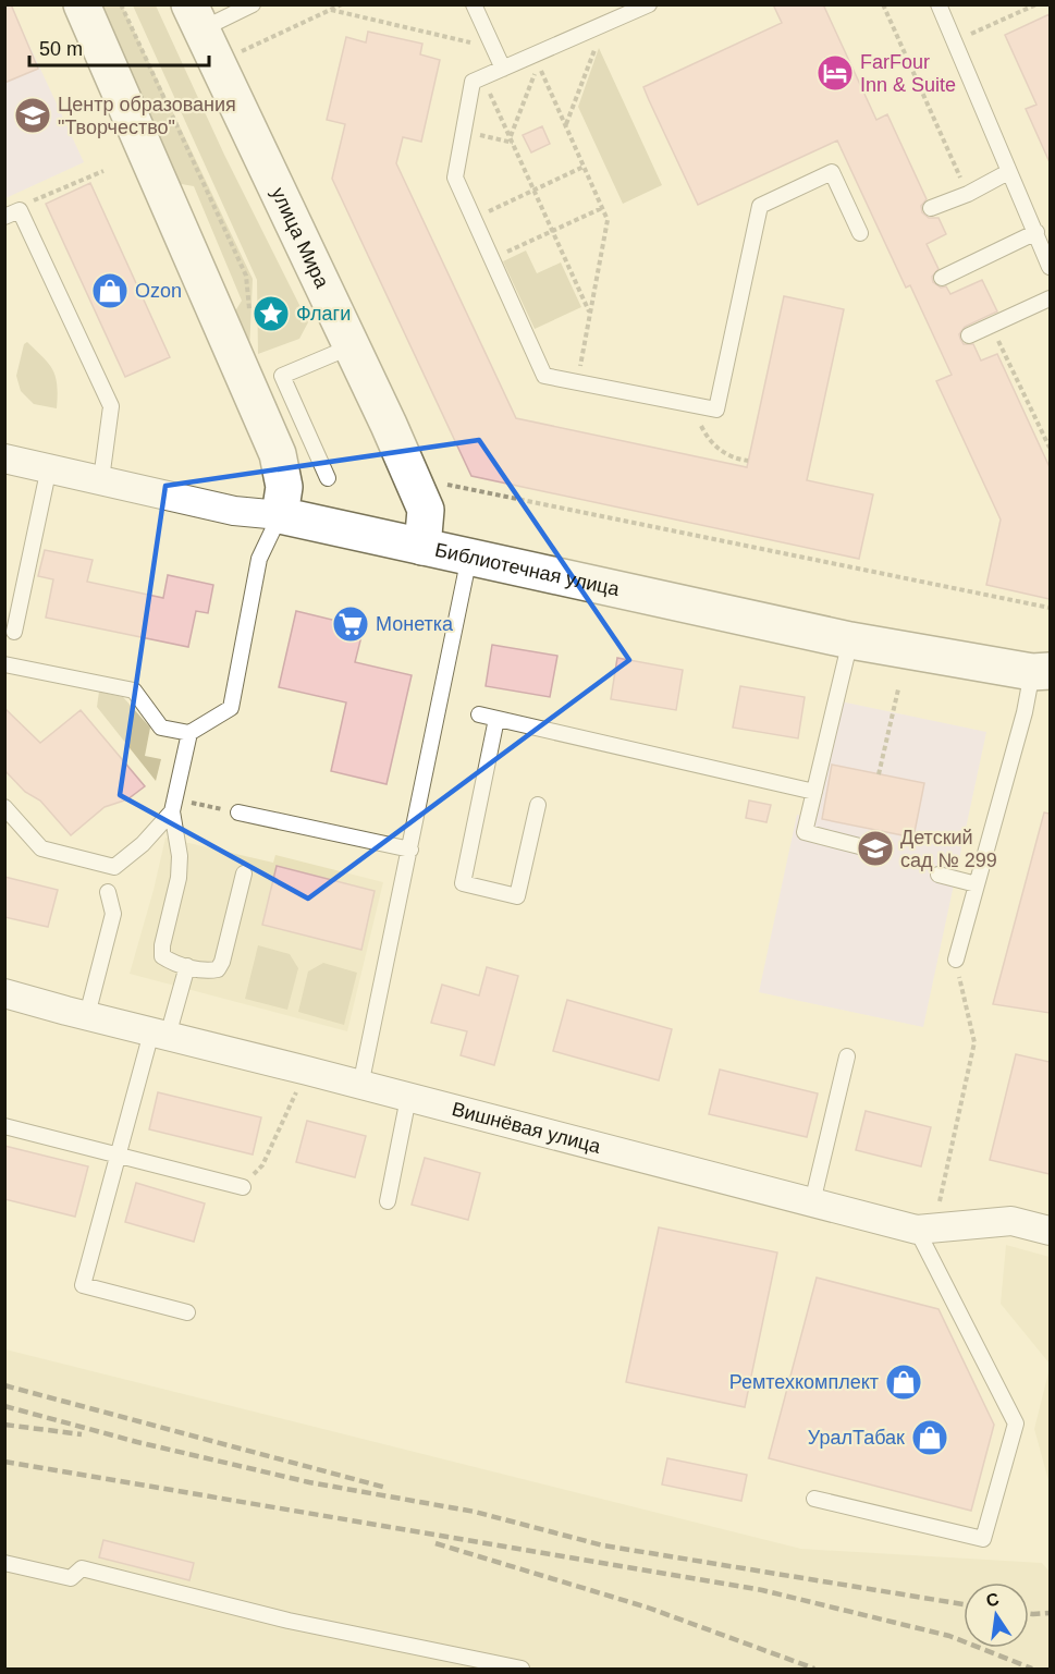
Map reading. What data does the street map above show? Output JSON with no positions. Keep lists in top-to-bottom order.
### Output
{
  "streets": {
    "street": ["улица Мира", "Библиотечная улица", "Вишнёвая улица"]
  },
  "crossings": [
    ["улица Мира", "Библиотечная улица"]
  ],
  "places": {
    "hotel": ["FarFour Inn & Suite"],
    "school or university": ["Центр образования \"Творчество\"", "Детский сад № 299"],
    "shop": ["Ozon", "Ремтехкомплект", "УралТабак"],
    "place": ["Флаги"],
    "supermarket": ["Монетка"]
  },
  "scale_bar": "50 m",
  "north": "top"
}
